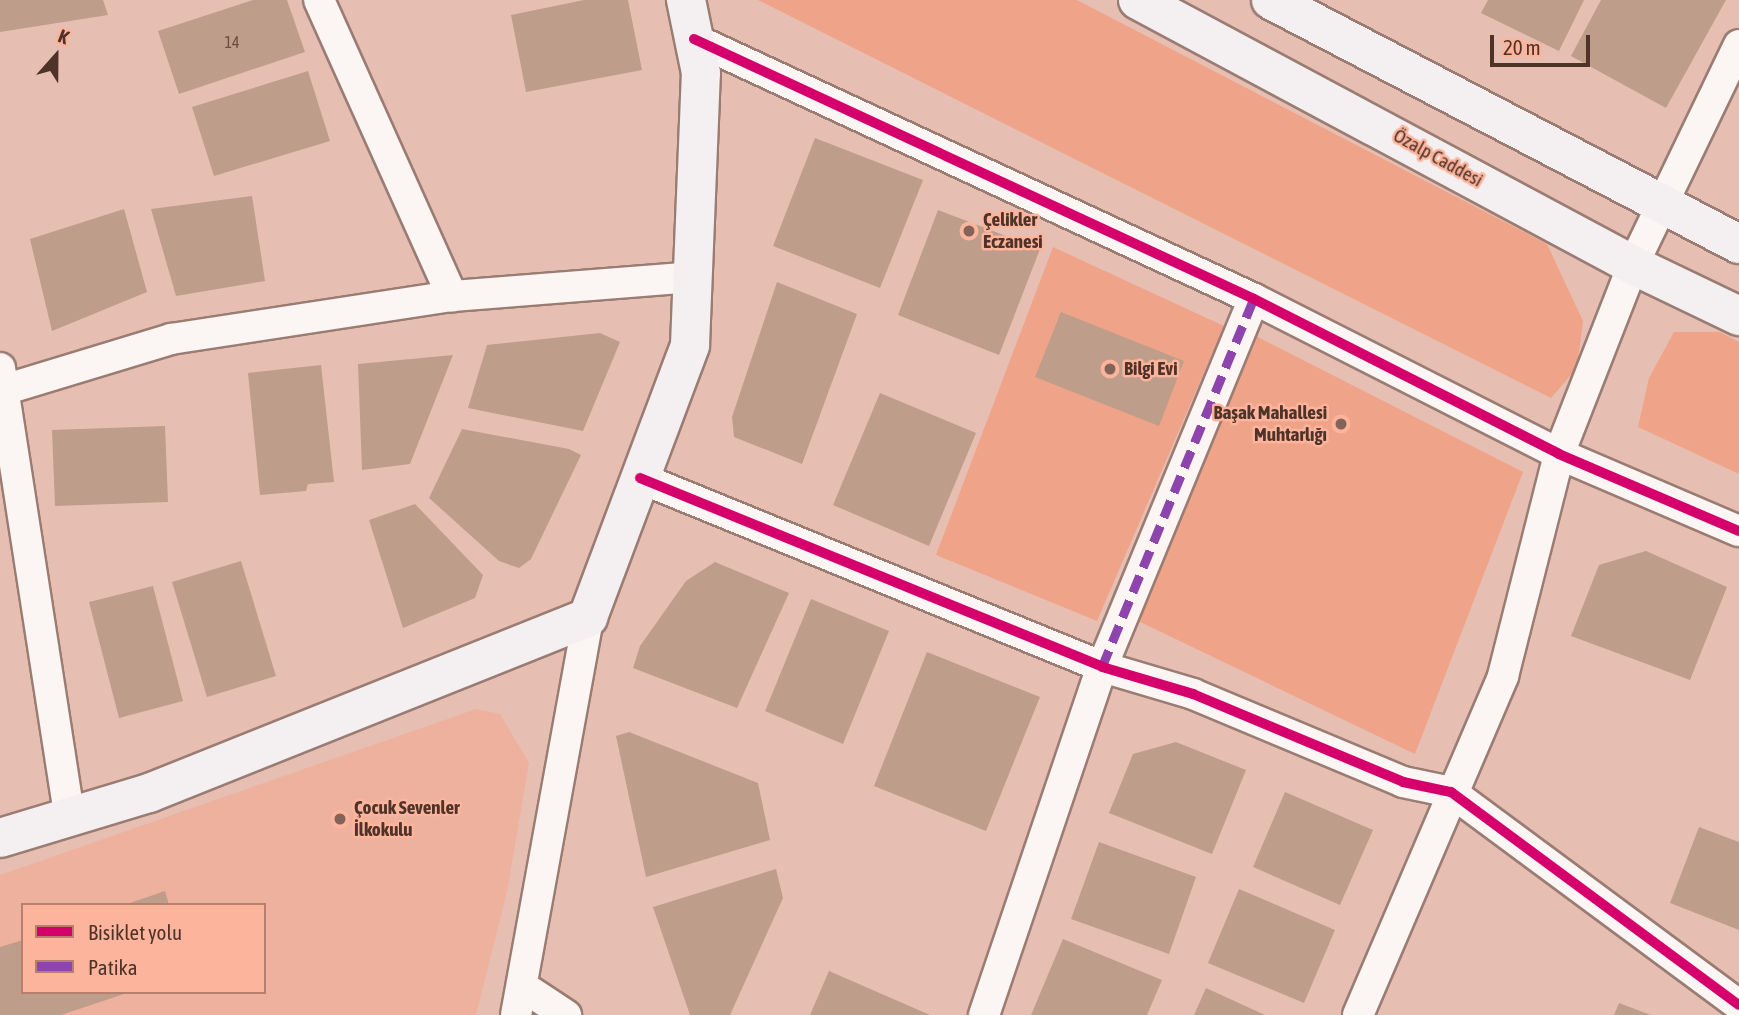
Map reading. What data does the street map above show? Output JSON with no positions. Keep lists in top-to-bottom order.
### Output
{
  "streets": {
    "street": ["Özalp Caddesi"]
  },
  "places": [
    "Çelikler Eczanesi",
    "Bilgi Evi",
    "Başak Mahallesi Muhtarlığı",
    "Çocuk Sevenler İlkokulu"
  ],
  "house_numbers": ["14"],
  "legend": ["Bisiklet yolu", "Patika"],
  "scale_bar": "20 m",
  "north": "top"
}
